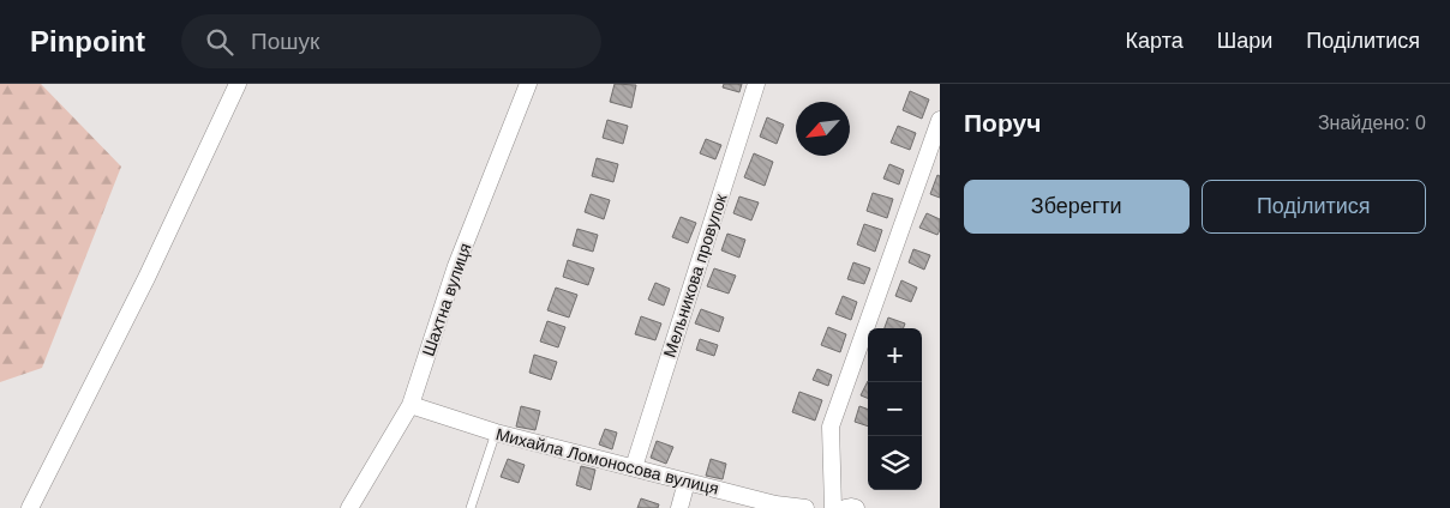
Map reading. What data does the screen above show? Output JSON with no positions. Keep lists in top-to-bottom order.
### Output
{
  "streets": {
    "street": ["Мельникова провулок", "Шахтна вулиця", "Михайла Ломоносова вулиця"]
  },
  "crossings": [
    ["Мельникова провулок", "Михайла Ломоносова вулиця"],
    ["Шахтна вулиця", "Михайла Ломоносова вулиця"]
  ],
  "north": "bottom left",
  "page": {
    "header": "Pinpoint",
    "search": "Пошук",
    "nav": ["Карта", "Шари", "Поділитися"],
    "heading": ["Поруч", "Знайдено: 0"],
    "buttons": ["Зберегти", "Поділитися"],
    "map_buttons": ["+", "−"]
  }
}
